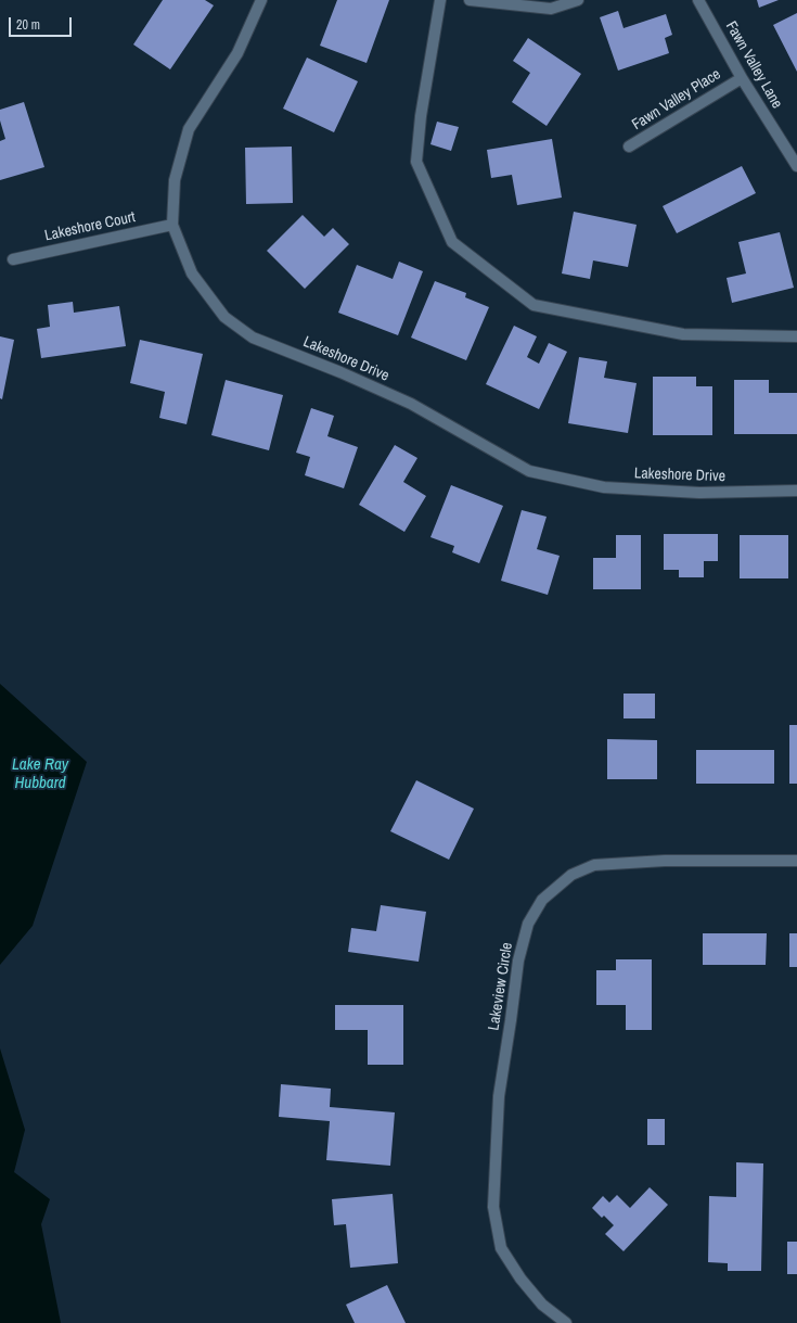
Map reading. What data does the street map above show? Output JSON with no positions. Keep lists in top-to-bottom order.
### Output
{
  "streets": {
    "street": [
      "Fawn Valley Lane",
      "Fawn Valley Place",
      "Lakeshore Court",
      "Lakeshore Drive",
      "Lakeview Circle"
    ]
  },
  "crossings": [
    ["Fawn Valley Lane", "Fawn Valley Place"],
    ["Lakeshore Court", "Lakeshore Drive"]
  ],
  "water": ["Lake Ray Hubbard"],
  "scale_bar": "20 m"
}
